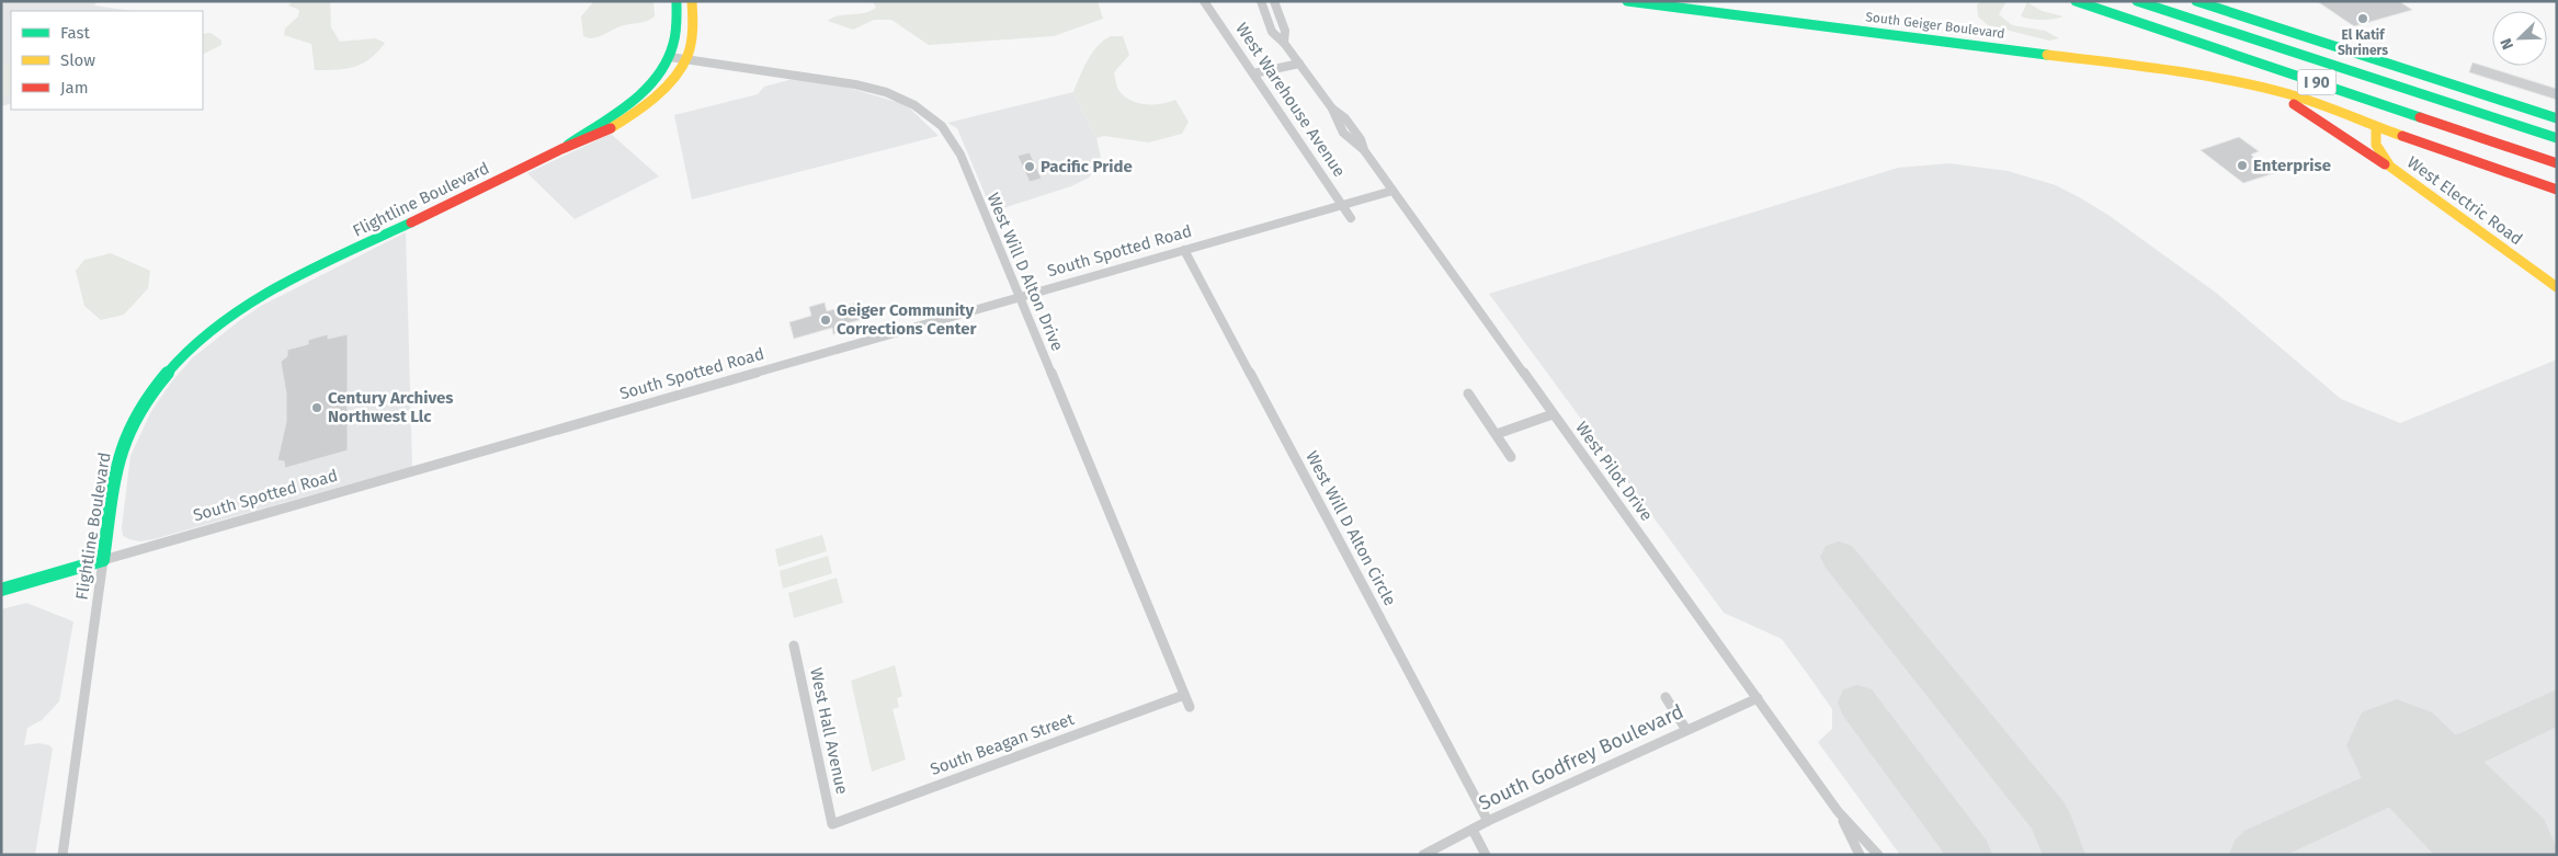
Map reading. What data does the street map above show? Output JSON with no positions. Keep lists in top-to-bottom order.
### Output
{
  "streets": {
    "main road": [
      "South Geiger Boulevard",
      "I 90",
      "Flightline Boulevard",
      "West Electric Road",
      "South Spotted Road"
    ],
    "street": [
      "West Warehouse Avenue",
      "West Will D Alton Drive",
      "West Pilot Drive",
      "West Will D Alton Circle",
      "West Hall Avenue",
      "South Beagan Street",
      "South Godfrey Boulevard"
    ]
  },
  "crossings": [
    ["South Geiger Boulevard", "West Electric Road"],
    ["West Warehouse Avenue", "South Spotted Road"],
    ["Flightline Boulevard", "South Spotted Road"],
    ["Flightline Boulevard", "West Will D Alton Drive"],
    ["South Spotted Road", "West Will D Alton Drive"],
    ["South Spotted Road", "West Pilot Drive"],
    ["South Spotted Road", "West Will D Alton Circle"],
    ["West Will D Alton Drive", "South Beagan Street"],
    ["West Pilot Drive", "South Godfrey Boulevard"],
    ["West Will D Alton Circle", "South Godfrey Boulevard"],
    ["West Hall Avenue", "South Beagan Street"]
  ],
  "places": [
    "El Katif Shriners",
    "Enterprise",
    "Pacific Pride",
    "Geiger Community Corrections Center",
    "Century Archives Northwest Llc"
  ],
  "legend": ["Fast", "Slow", "Jam"],
  "north": "bottom left"
}
